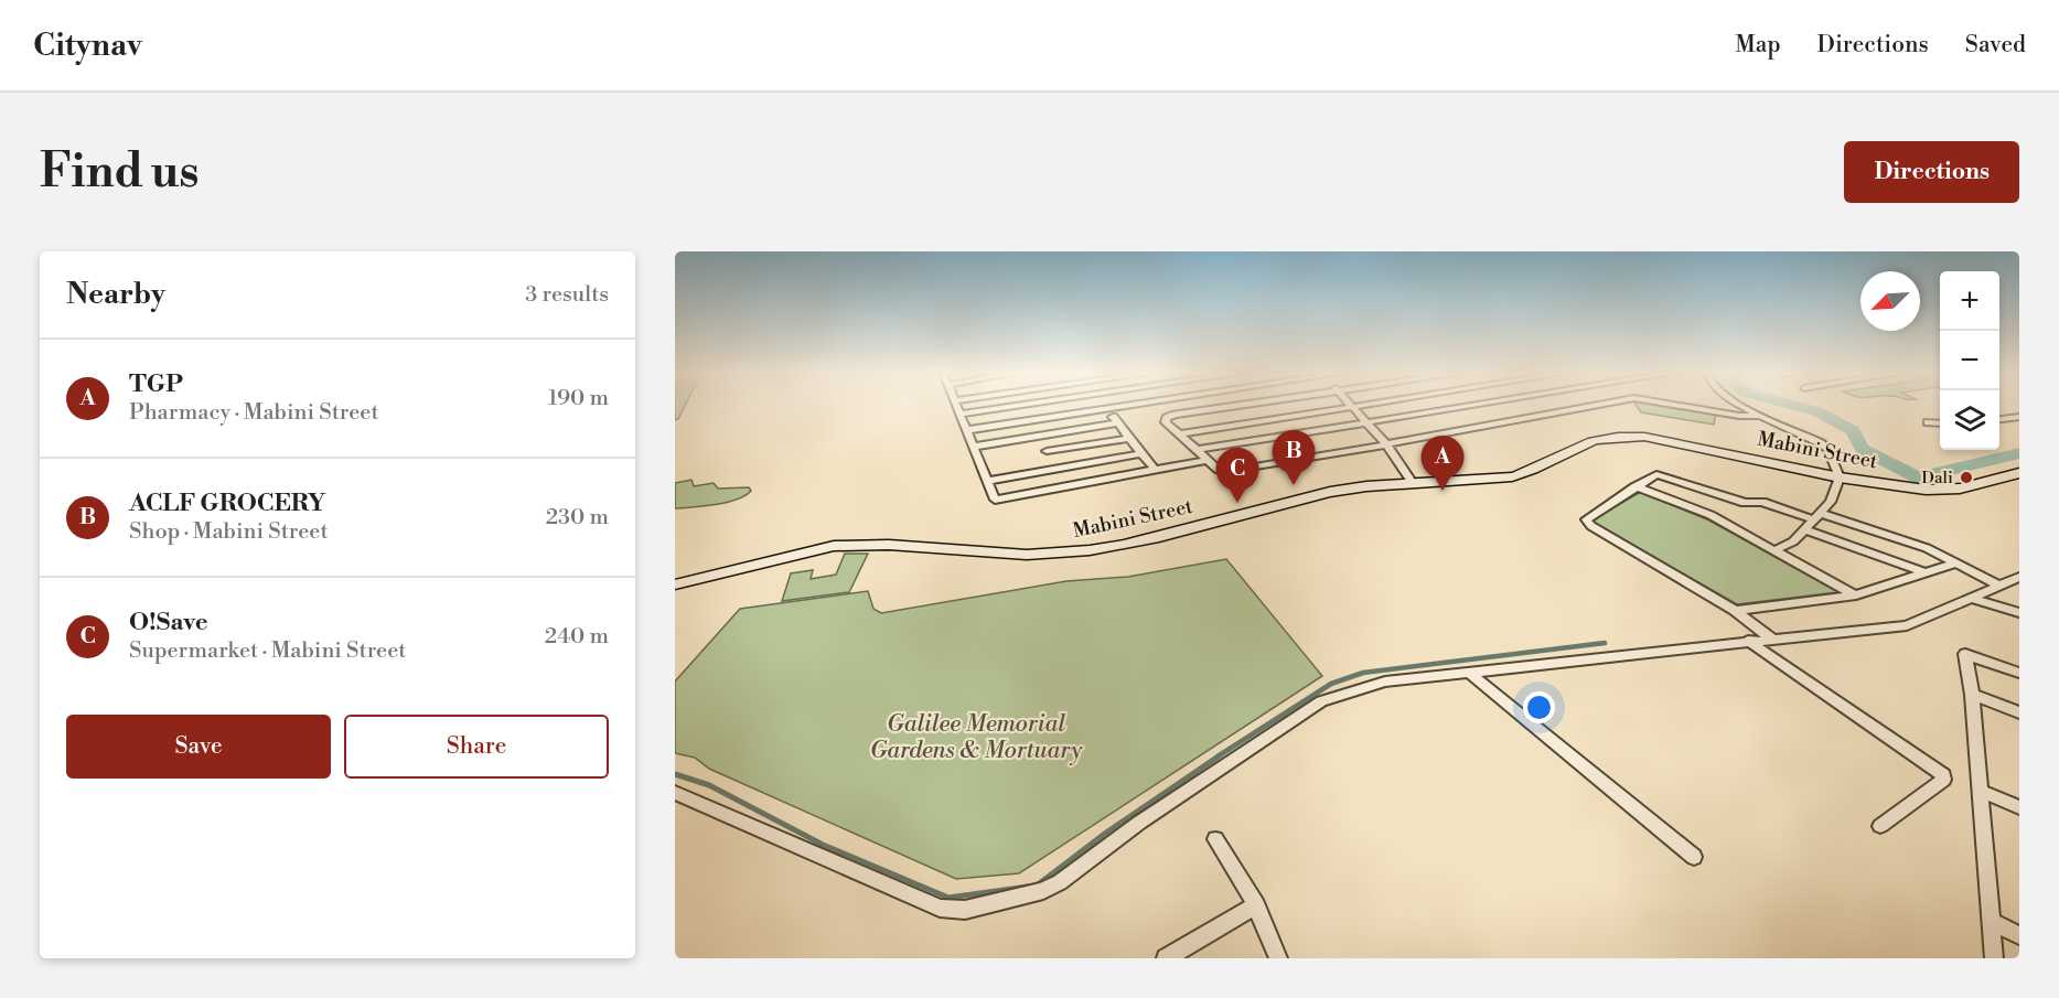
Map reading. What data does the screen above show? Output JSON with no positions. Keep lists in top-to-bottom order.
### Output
{
  "streets": {
    "main road": ["Mabini Street"]
  },
  "parks": ["Galilee Memorial Gardens & Mortuary"],
  "places": ["Dali"],
  "north": "bottom left",
  "page": {
    "header": "Citynav",
    "nav": ["Map", "Directions", "Saved"],
    "buttons": [
      "Directions",
      ["Save", "Share"]
    ],
    "title": "Find us",
    "heading": ["Nearby", "3 results"],
    "map_buttons": ["+", "−"],
    "list": [
      {
        "mark": "A",
        "name": "TGP",
        "note": "Pharmacy · Mabini Street",
        "value": "190 m"
      },
      {
        "mark": "B",
        "name": "ACLF GROCERY",
        "note": "Shop · Mabini Street",
        "value": "230 m"
      },
      {
        "mark": "C",
        "name": "O!Save",
        "note": "Supermarket · Mabini Street",
        "value": "240 m"
      }
    ],
    "pins": ["B", "A", "C"]
  }
}
